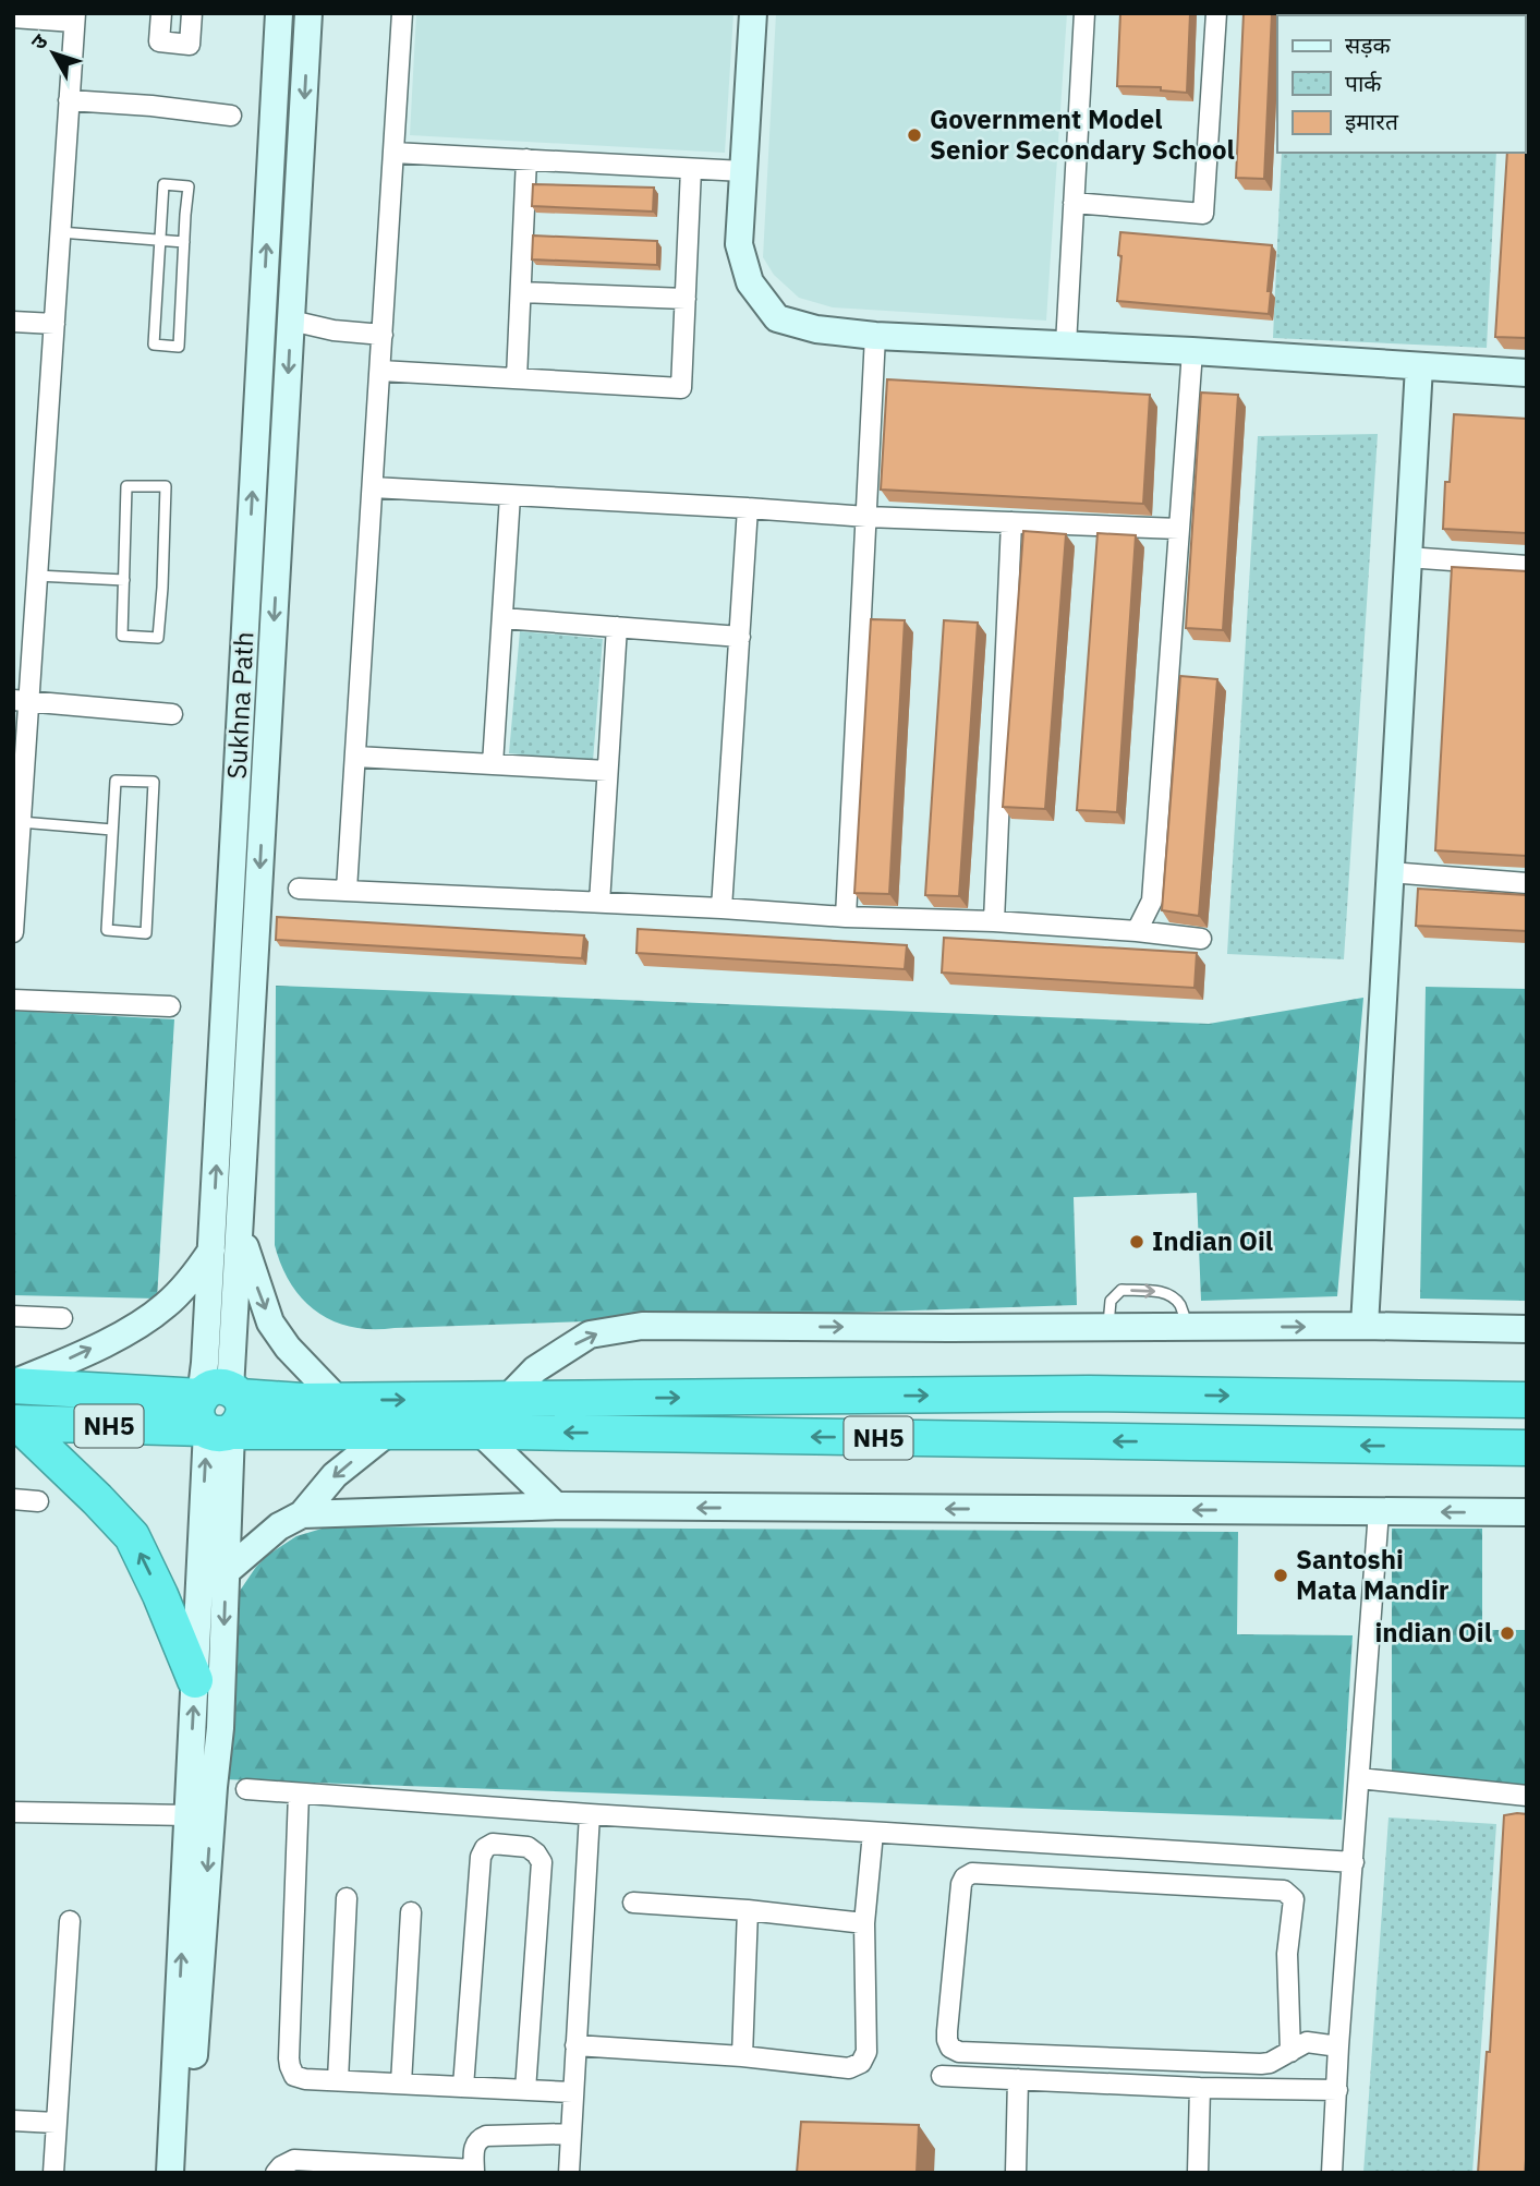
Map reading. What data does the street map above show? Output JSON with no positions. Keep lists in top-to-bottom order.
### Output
{
  "streets": {
    "highway": ["NH5"],
    "main road": ["Sukhna Path"]
  },
  "crossings": [
    ["Sukhna Path", "NH5"]
  ],
  "places": [
    "Government Model Senior Secondary School",
    "Indian Oil",
    "Santoshi Mata Mandir",
    "indian Oil"
  ],
  "legend": ["सड़क", "पार्क", "इमारत"],
  "north": "top left"
}
